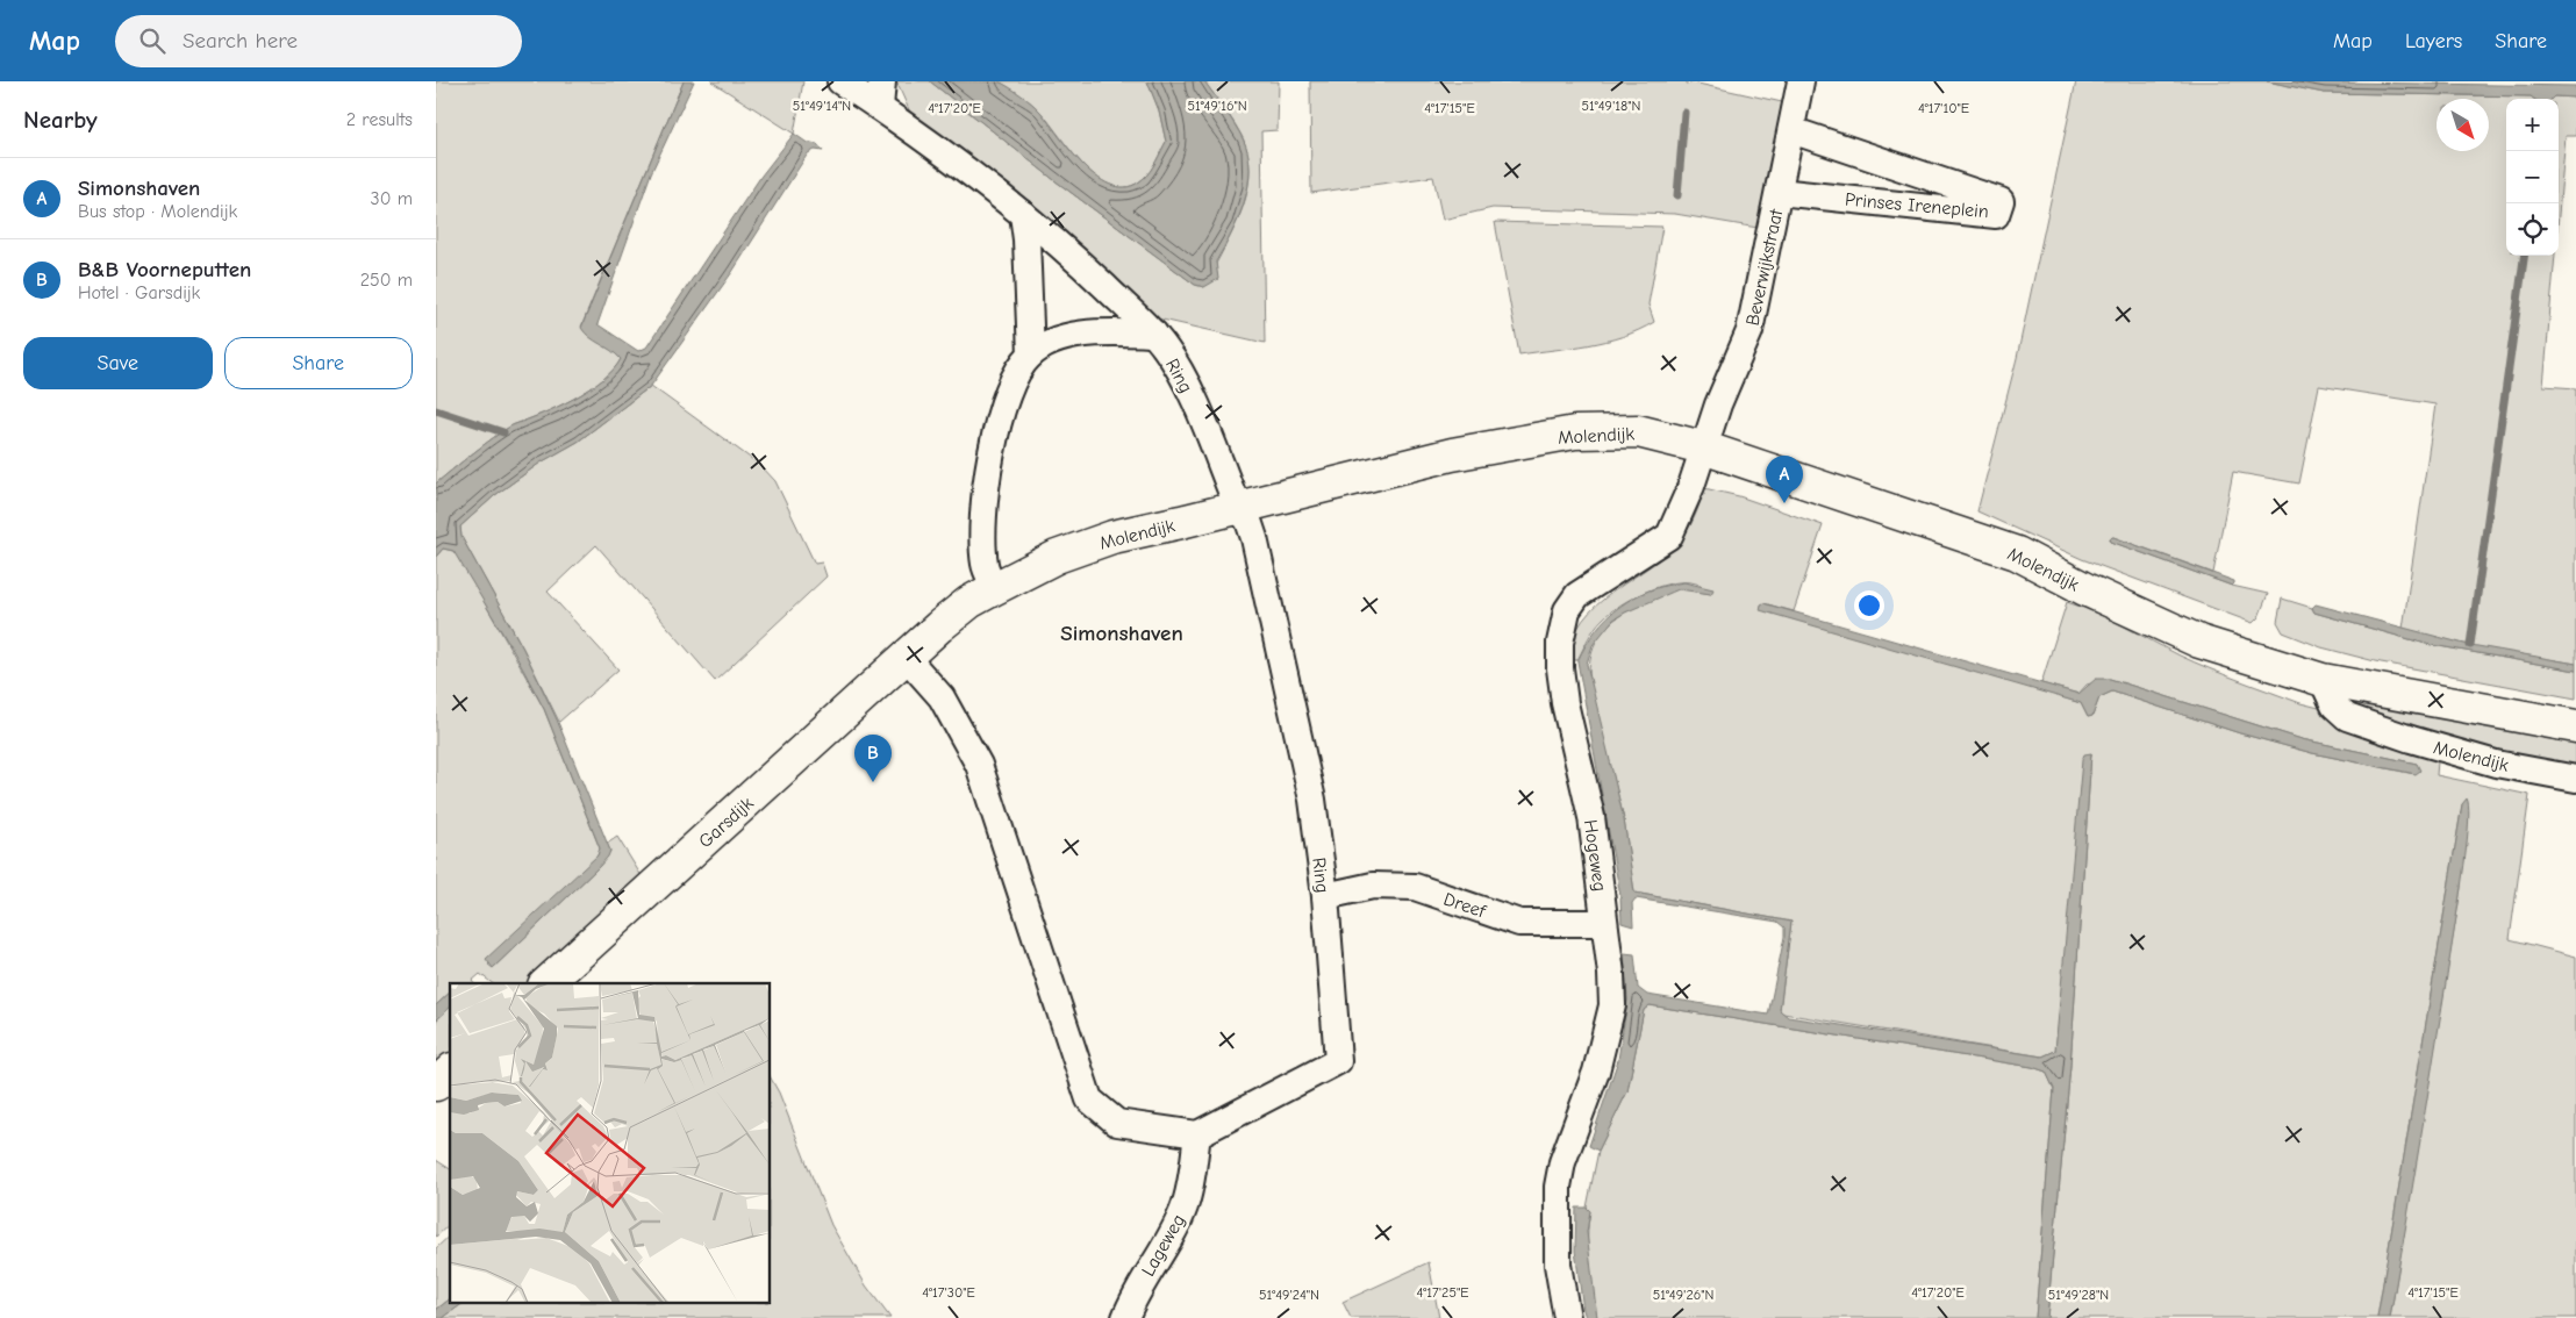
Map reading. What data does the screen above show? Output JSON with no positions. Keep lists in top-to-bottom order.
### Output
{
  "streets": {
    "main road": ["Molendijk", "Garsdijk"],
    "street": [
      "Prinses Ireneplein",
      "Beverwijkstraat",
      "Ring",
      "Hogeweg",
      "Dreef",
      "Lageweg"
    ]
  },
  "crossings": [
    ["Prinses Ireneplein", "Beverwijkstraat"],
    ["Beverwijkstraat", "Molendijk"],
    ["Beverwijkstraat", "Hogeweg"],
    ["Ring", "Molendijk"],
    ["Ring", "Dreef"],
    ["Ring", "Lageweg"],
    ["Molendijk", "Garsdijk"],
    ["Molendijk", "Hogeweg"],
    ["Hogeweg", "Dreef"]
  ],
  "districts": ["Simonshaven"],
  "north": "bottom right",
  "page": {
    "header": "Map",
    "search": "Search here",
    "nav": ["Map", "Layers", "Share"],
    "heading": ["Nearby", "2 results"],
    "map_buttons": ["+", "−"],
    "list": [
      {
        "mark": "A",
        "name": "Simonshaven",
        "note": "Bus stop · Molendijk",
        "value": "30 m"
      },
      {
        "mark": "B",
        "name": "B&B Voorneputten",
        "note": "Hotel · Garsdijk",
        "value": "250 m"
      }
    ],
    "buttons": ["Save", "Share"],
    "pins": ["A", "B"]
  },
  "coordinates": [
    "51°49'16\"N",
    "51°49'14\"N",
    "51°49'18\"N",
    "4°17'20\"E",
    "4°17'15\"E",
    "4°17'10\"E",
    "4°17'30\"E",
    "4°17'25\"E",
    "51°49'24\"N",
    "51°49'26\"N",
    "51°49'28\"N"
  ]
}
